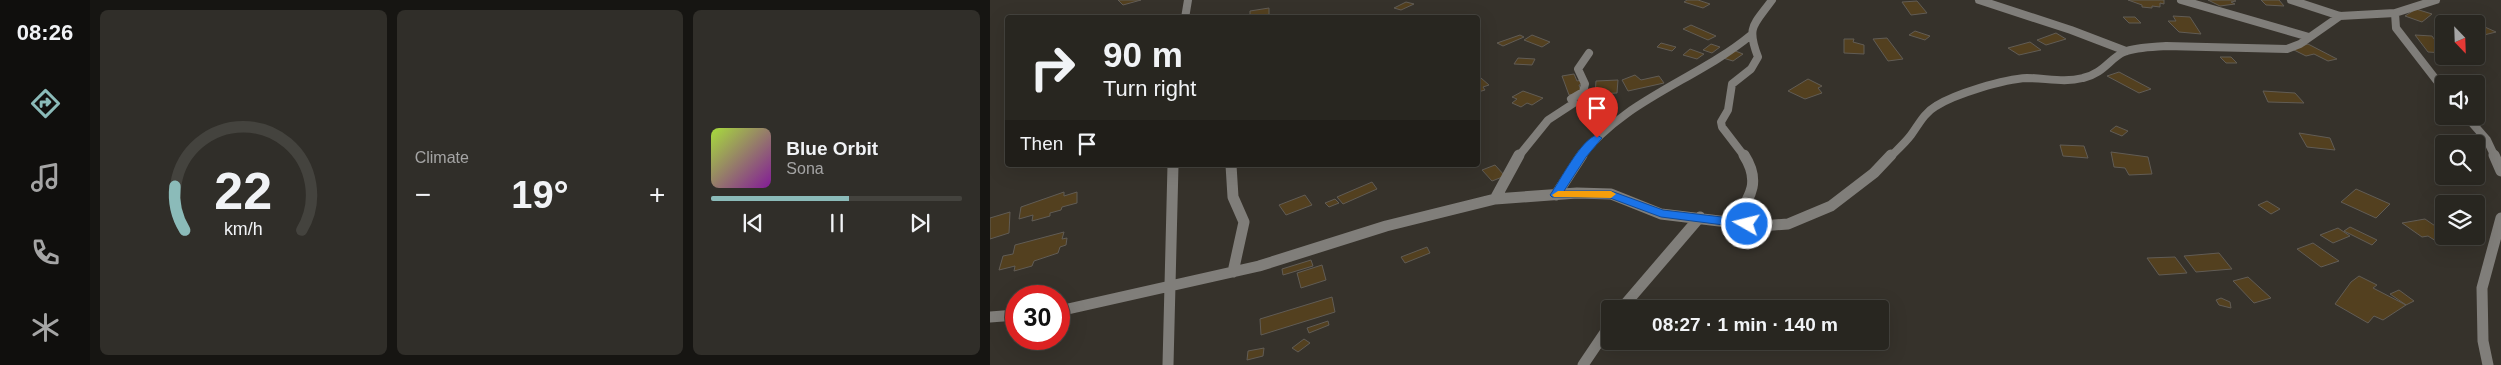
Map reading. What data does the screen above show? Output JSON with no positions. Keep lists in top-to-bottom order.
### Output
{
  "north": "bottom right",
  "page": {
    "tabs": "08:26",
    "tile": "Climate",
    "turn": ["90 m", "Turn right"],
    "then": "Then",
    "song": ["Blue Orbit", "Sona"],
    "heat": ["−", "19°", "+"],
    "limit": "30",
    "trip": "08:27 · 1 min · 140 m",
    "gauge": ["22", "km/h"]
  }
}
